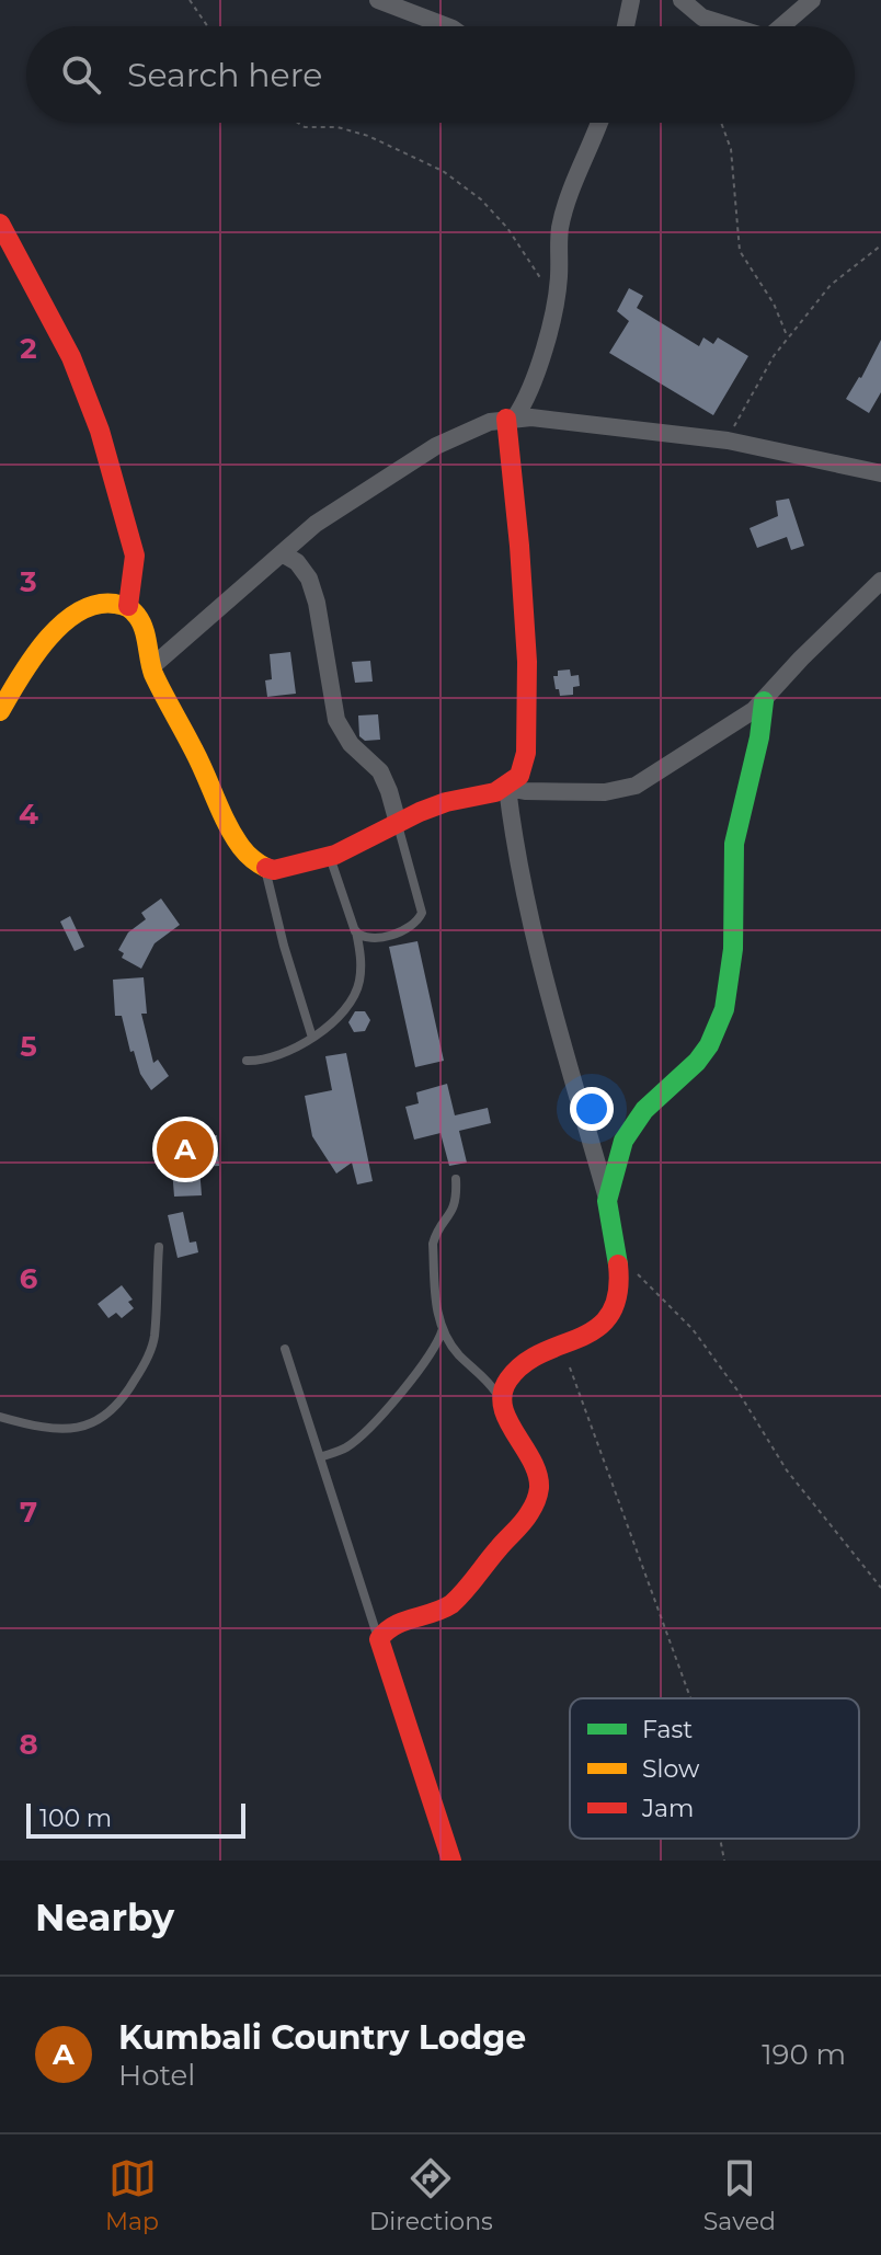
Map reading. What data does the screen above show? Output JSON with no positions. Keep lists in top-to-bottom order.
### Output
{
  "legend": ["Fast", "Slow", "Jam"],
  "scale_bar": "100 m",
  "page": {
    "search": "Search here",
    "pins": "A",
    "scale": "100 m",
    "heading": "Nearby",
    "list": [
      {
        "mark": "A",
        "name": "Kumbali Country Lodge",
        "note": "Hotel",
        "value": "190 m"
      }
    ],
    "nav": ["Map", "Directions", "Saved"]
  },
  "grid": {
    "rows": [
      "2",
      "3",
      "4",
      "5",
      "6",
      "7",
      "8"
    ]
  }
}
